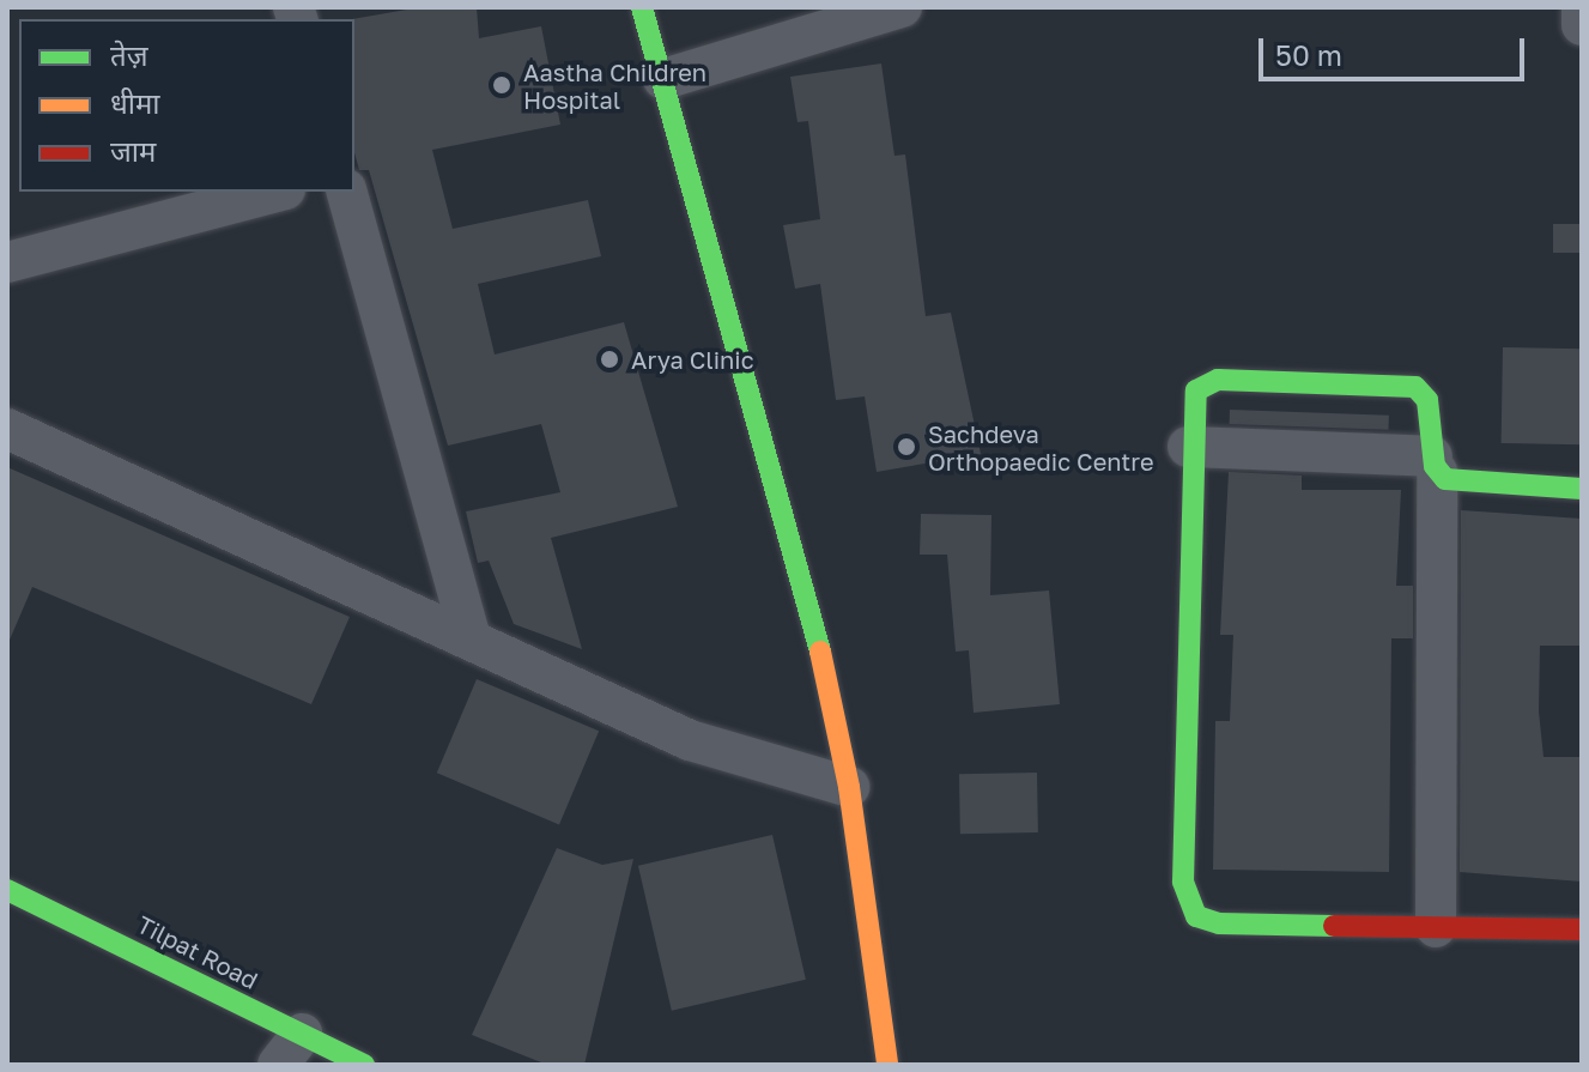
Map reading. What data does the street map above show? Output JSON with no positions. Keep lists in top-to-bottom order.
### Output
{
  "streets": {
    "street": ["Tilpat Road"]
  },
  "places": ["Aastha Children Hospital", "Arya Clinic", "Sachdeva Orthopaedic Centre"],
  "legend": ["तेज़", "धीमा", "जाम"],
  "scale_bar": "50 m"
}
